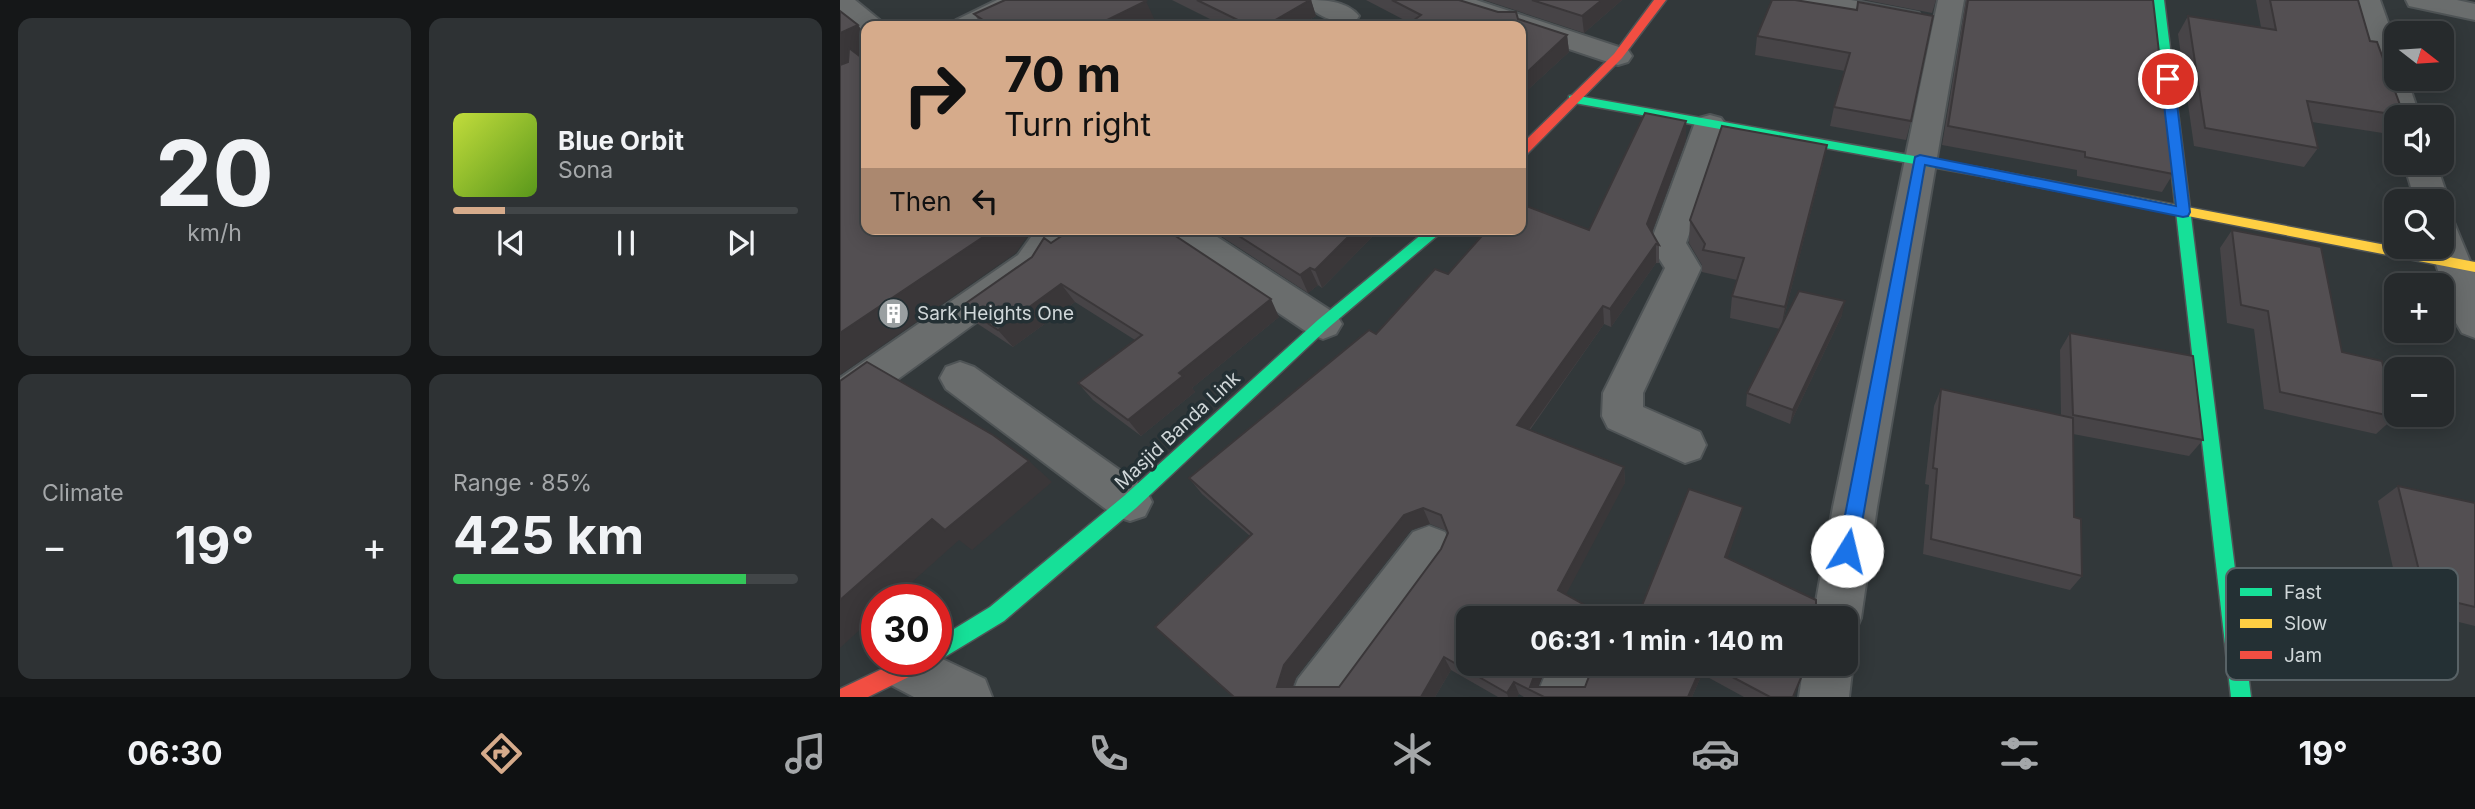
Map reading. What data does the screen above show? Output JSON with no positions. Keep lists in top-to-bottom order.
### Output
{
  "streets": {
    "street": ["Masjid Banda Link"]
  },
  "places": {
    "building": ["Sark Heights One"]
  },
  "legend": ["Fast", "Slow", "Jam"],
  "north": "right",
  "page": {
    "tile": [
      ["20", "km/h"],
      "Climate",
      ["Range · 85%", "425 km"]
    ],
    "map_buttons": ["+", "−"],
    "turn": ["70 m", "Turn right"],
    "song": ["Blue Orbit", "Sona"],
    "then": "Then",
    "heat": ["−", "19°", "+"],
    "limit": "30",
    "trip": "06:31 · 1 min · 140 m",
    "tabs": ["06:30", "19°"]
  }
}
